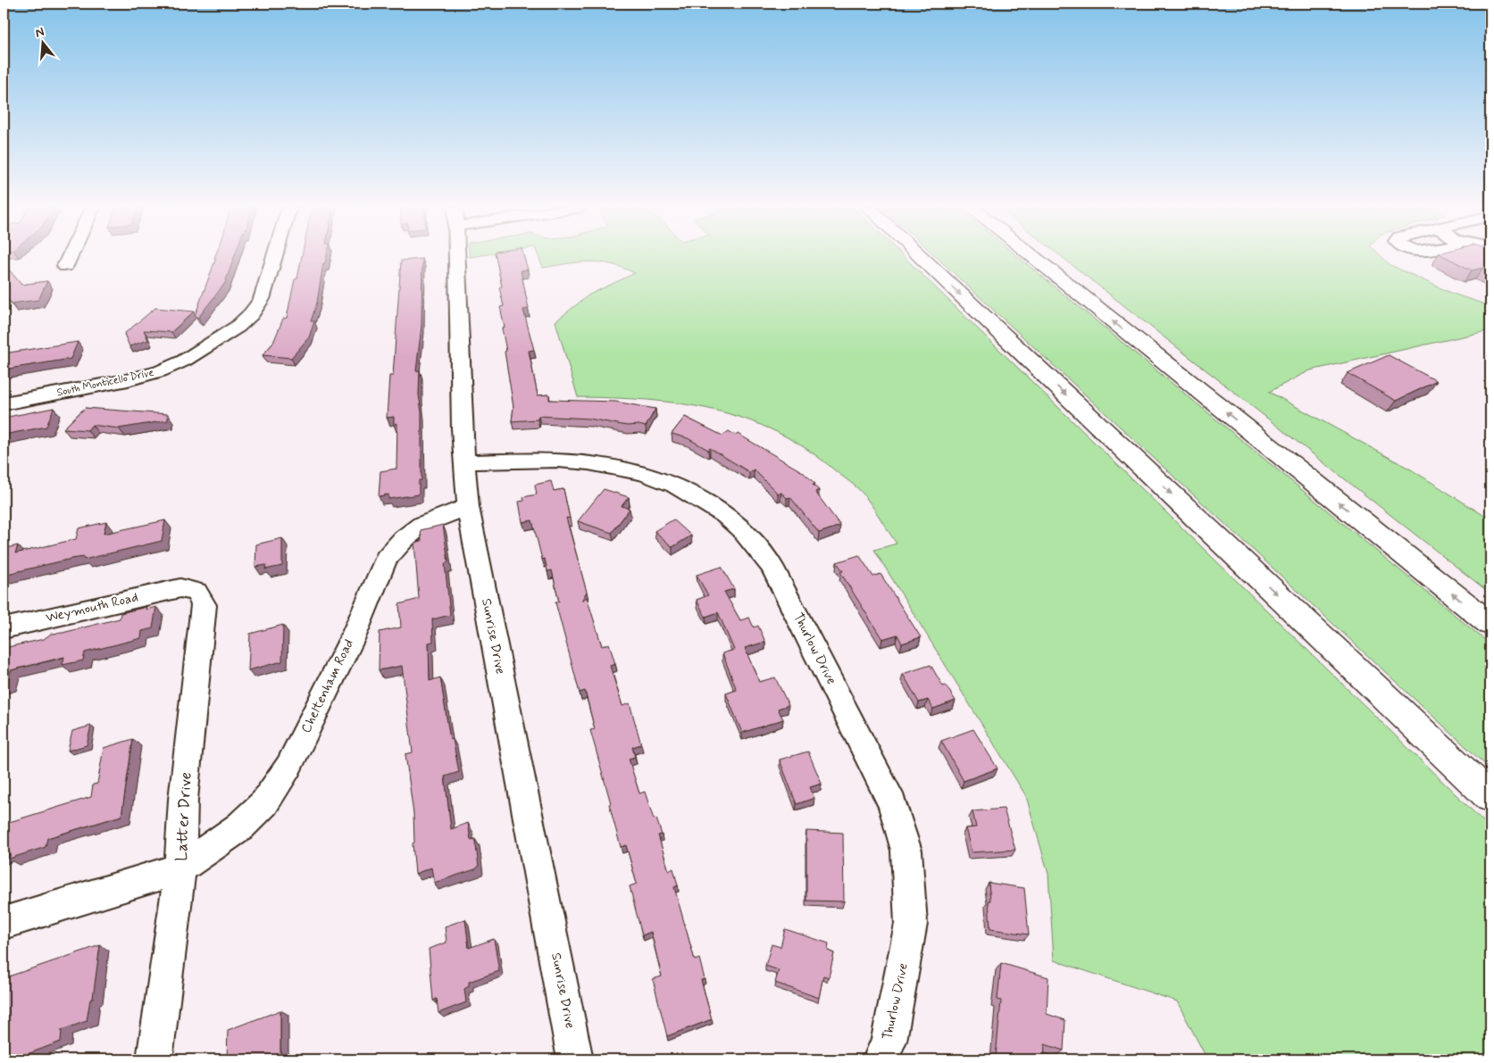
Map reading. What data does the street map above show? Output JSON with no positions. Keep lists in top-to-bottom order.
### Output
{
  "streets": {
    "street": [
      "South Monticello Drive",
      "Weymouth Road",
      "Sunrise Drive",
      "Thurlow Drive",
      "Cheltenham Road",
      "Latter Drive"
    ]
  },
  "crossings": [
    ["Weymouth Road", "Latter Drive"],
    ["Sunrise Drive", "Thurlow Drive"],
    ["Sunrise Drive", "Cheltenham Road"],
    ["Cheltenham Road", "Latter Drive"]
  ],
  "north": "top"
}
